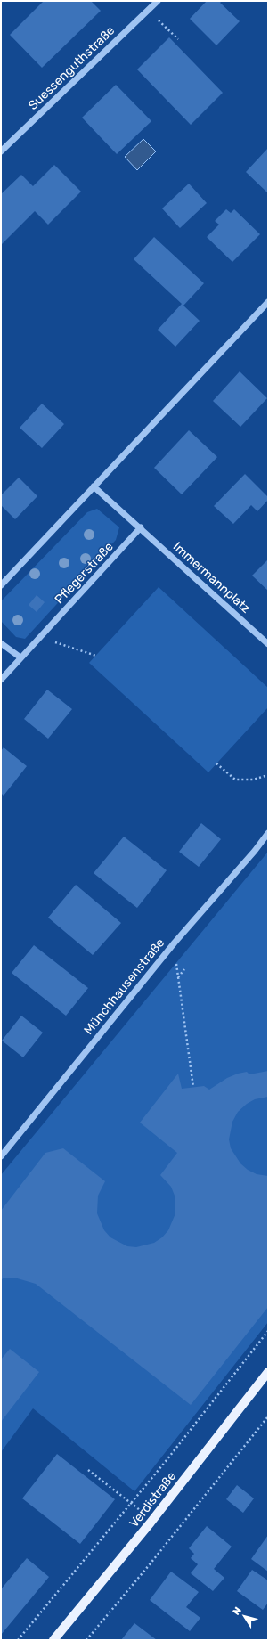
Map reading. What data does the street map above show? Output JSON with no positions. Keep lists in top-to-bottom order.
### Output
{
  "streets": {
    "main road": ["Verdistraße"],
    "street": [
      "Suessenguthstraße",
      "Pflegerstraße",
      "Immermannplatz",
      "Münchhausenstraße"
    ]
  },
  "crossings": [
    ["Pflegerstraße", "Immermannplatz"]
  ],
  "north": "top left"
}
